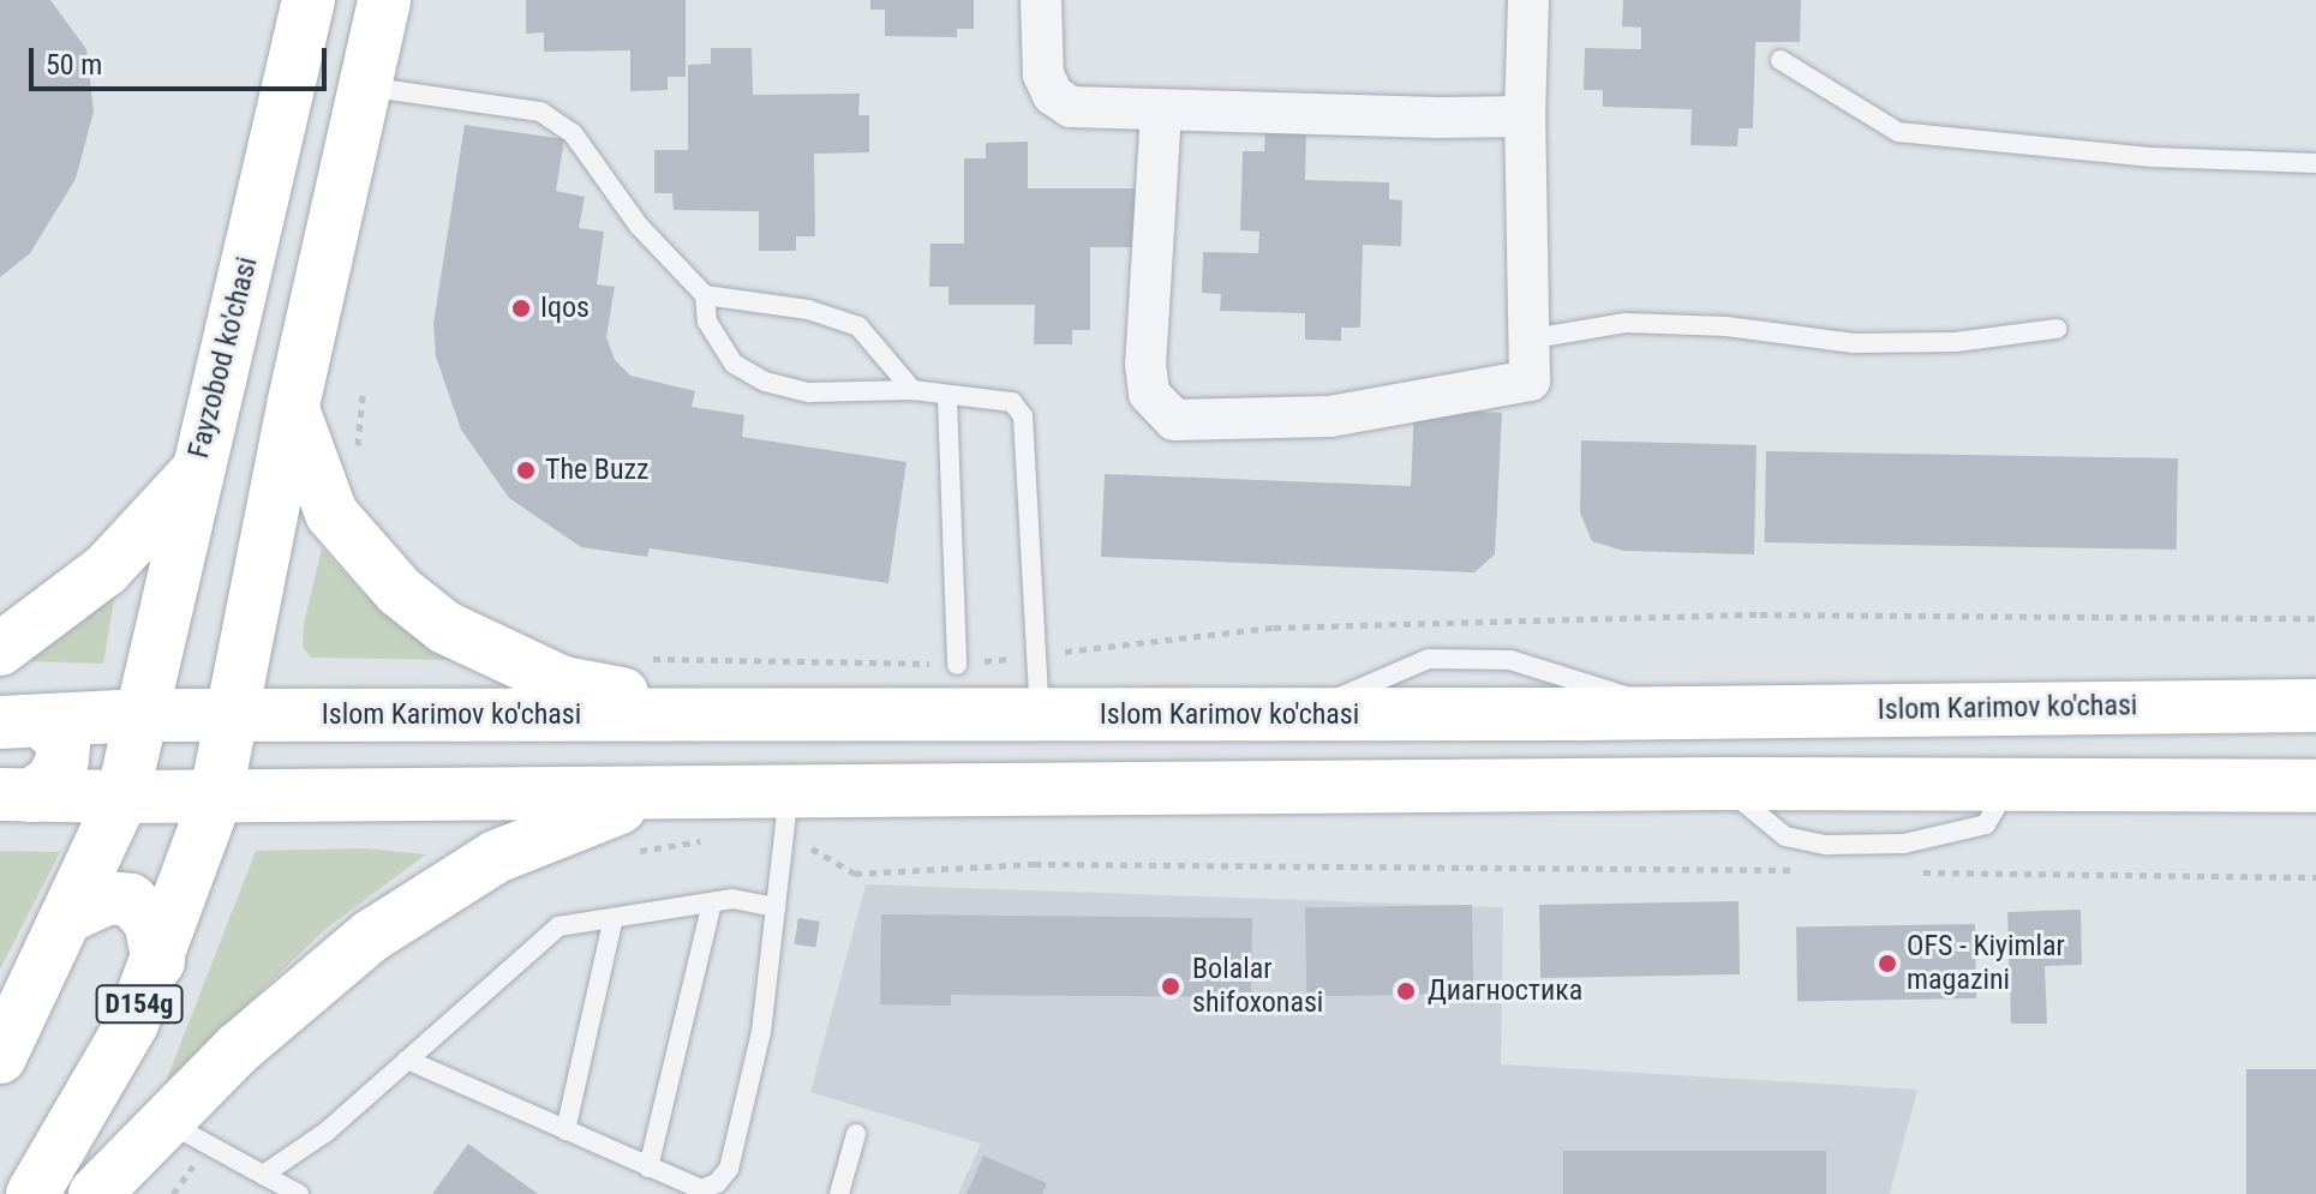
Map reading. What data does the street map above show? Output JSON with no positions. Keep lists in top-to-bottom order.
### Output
{
  "streets": {
    "main road": ["Fayzobod ko'chasi", "Islom Karimov ko'chasi", "D154g"]
  },
  "crossings": [
    ["Fayzobod ko'chasi", "Islom Karimov ko'chasi"],
    ["Islom Karimov ko'chasi", "D154g"]
  ],
  "places": [
    "Iqos",
    "The Buzz",
    "OFS - Kiyimlar magazini",
    "Bolalar shifoxonasi",
    "Диагностика"
  ],
  "scale_bar": "50 m"
}
